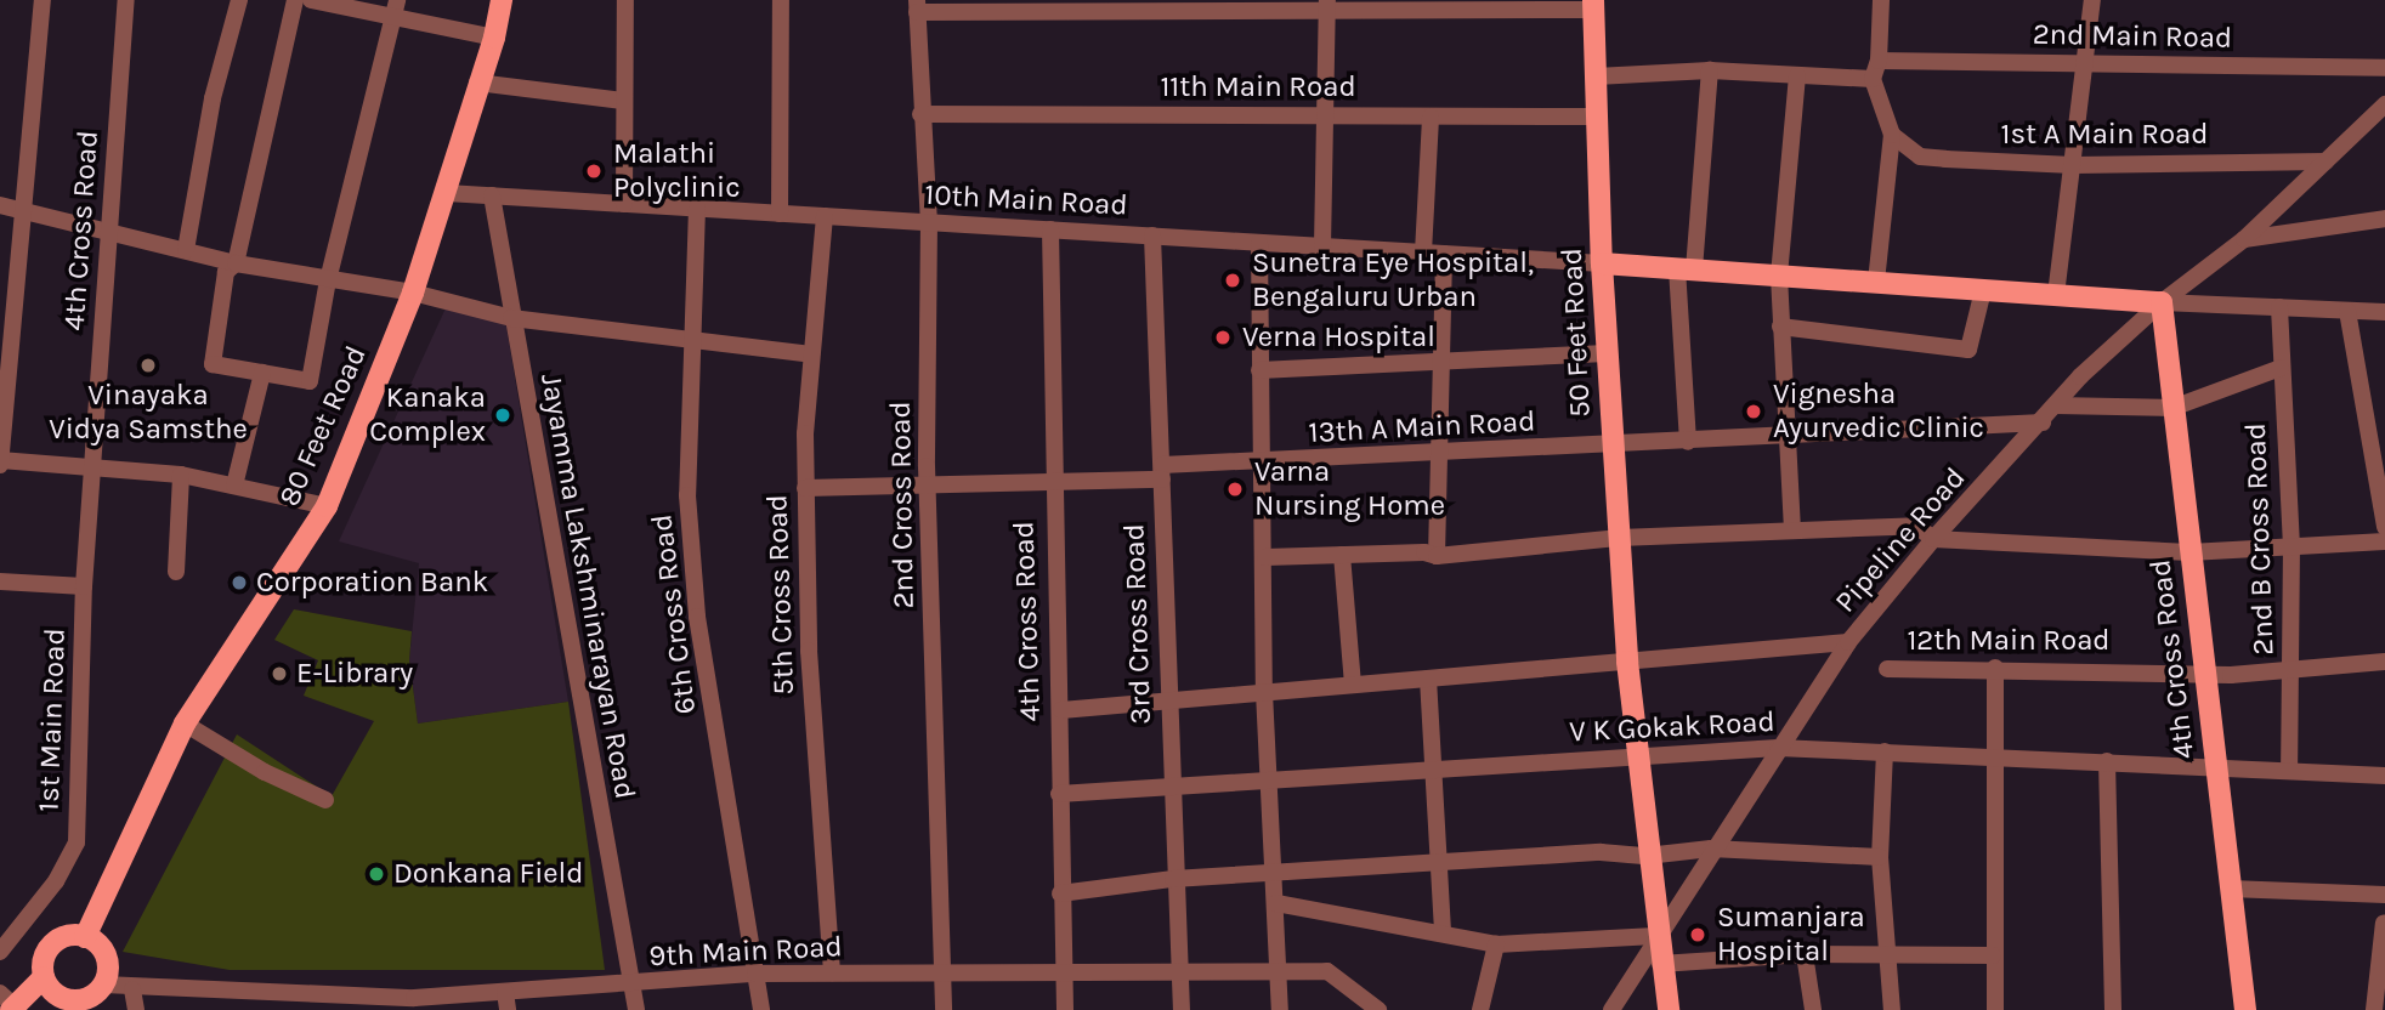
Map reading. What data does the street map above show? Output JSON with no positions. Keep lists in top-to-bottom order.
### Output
{
  "streets": {
    "main road": ["4th Cross Road", "50 Feet Road", "80 Feet Road"],
    "street": [
      "2nd Main Road",
      "11th Main Road",
      "1st A Main Road",
      "10th Main Road",
      "13th A Main Road",
      "2nd Cross Road",
      "2nd B Cross Road",
      "Pipeline Road",
      "Jayamma Lakshminarayan Road",
      "5th Cross Road",
      "6th Cross Road",
      "3rd Cross Road",
      "12th Main Road",
      "1st Main Road",
      "V K Gokak Road",
      "9th Main Road"
    ]
  },
  "crossings": [
    ["11th Main Road", "50 Feet Road"],
    ["11th Main Road", "2nd Cross Road"],
    ["1st A Main Road", "Pipeline Road"],
    ["10th Main Road", "4th Cross Road"],
    ["10th Main Road", "50 Feet Road"],
    ["10th Main Road", "80 Feet Road"],
    ["10th Main Road", "2nd Cross Road"],
    ["10th Main Road", "Jayamma Lakshminarayan Road"],
    ["10th Main Road", "5th Cross Road"],
    ["10th Main Road", "6th Cross Road"],
    ["10th Main Road", "3rd Cross Road"],
    ["4th Cross Road", "13th A Main Road"],
    ["4th Cross Road", "Pipeline Road"],
    ["4th Cross Road", "12th Main Road"],
    ["4th Cross Road", "1st Main Road"],
    ["4th Cross Road", "V K Gokak Road"],
    ["4th Cross Road", "9th Main Road"],
    ["50 Feet Road", "13th A Main Road"],
    ["50 Feet Road", "Pipeline Road"],
    ["50 Feet Road", "V K Gokak Road"],
    ["80 Feet Road", "9th Main Road"],
    ["13th A Main Road", "2nd Cross Road"],
    ["13th A Main Road", "Pipeline Road"],
    ["13th A Main Road", "5th Cross Road"],
    ["13th A Main Road", "3rd Cross Road"],
    ["2nd Cross Road", "9th Main Road"],
    ["2nd B Cross Road", "12th Main Road"],
    ["2nd B Cross Road", "V K Gokak Road"],
    ["Pipeline Road", "V K Gokak Road"],
    ["Jayamma Lakshminarayan Road", "9th Main Road"],
    ["5th Cross Road", "9th Main Road"],
    ["6th Cross Road", "9th Main Road"],
    ["3rd Cross Road", "V K Gokak Road"],
    ["3rd Cross Road", "9th Main Road"]
  ],
  "places": [
    "Malathi Polyclinic",
    "Sunetra Eye Hospital, Bengaluru Urban",
    "Verna Hospital",
    "Vinayaka Vidya Samsthe",
    "Vignesha Ayurvedic Clinic",
    "Kanaka Complex",
    "Varna Nursing Home",
    "Corporation Bank",
    "E-Library",
    "Donkana Field",
    "Sumanjara Hospital"
  ]
}
